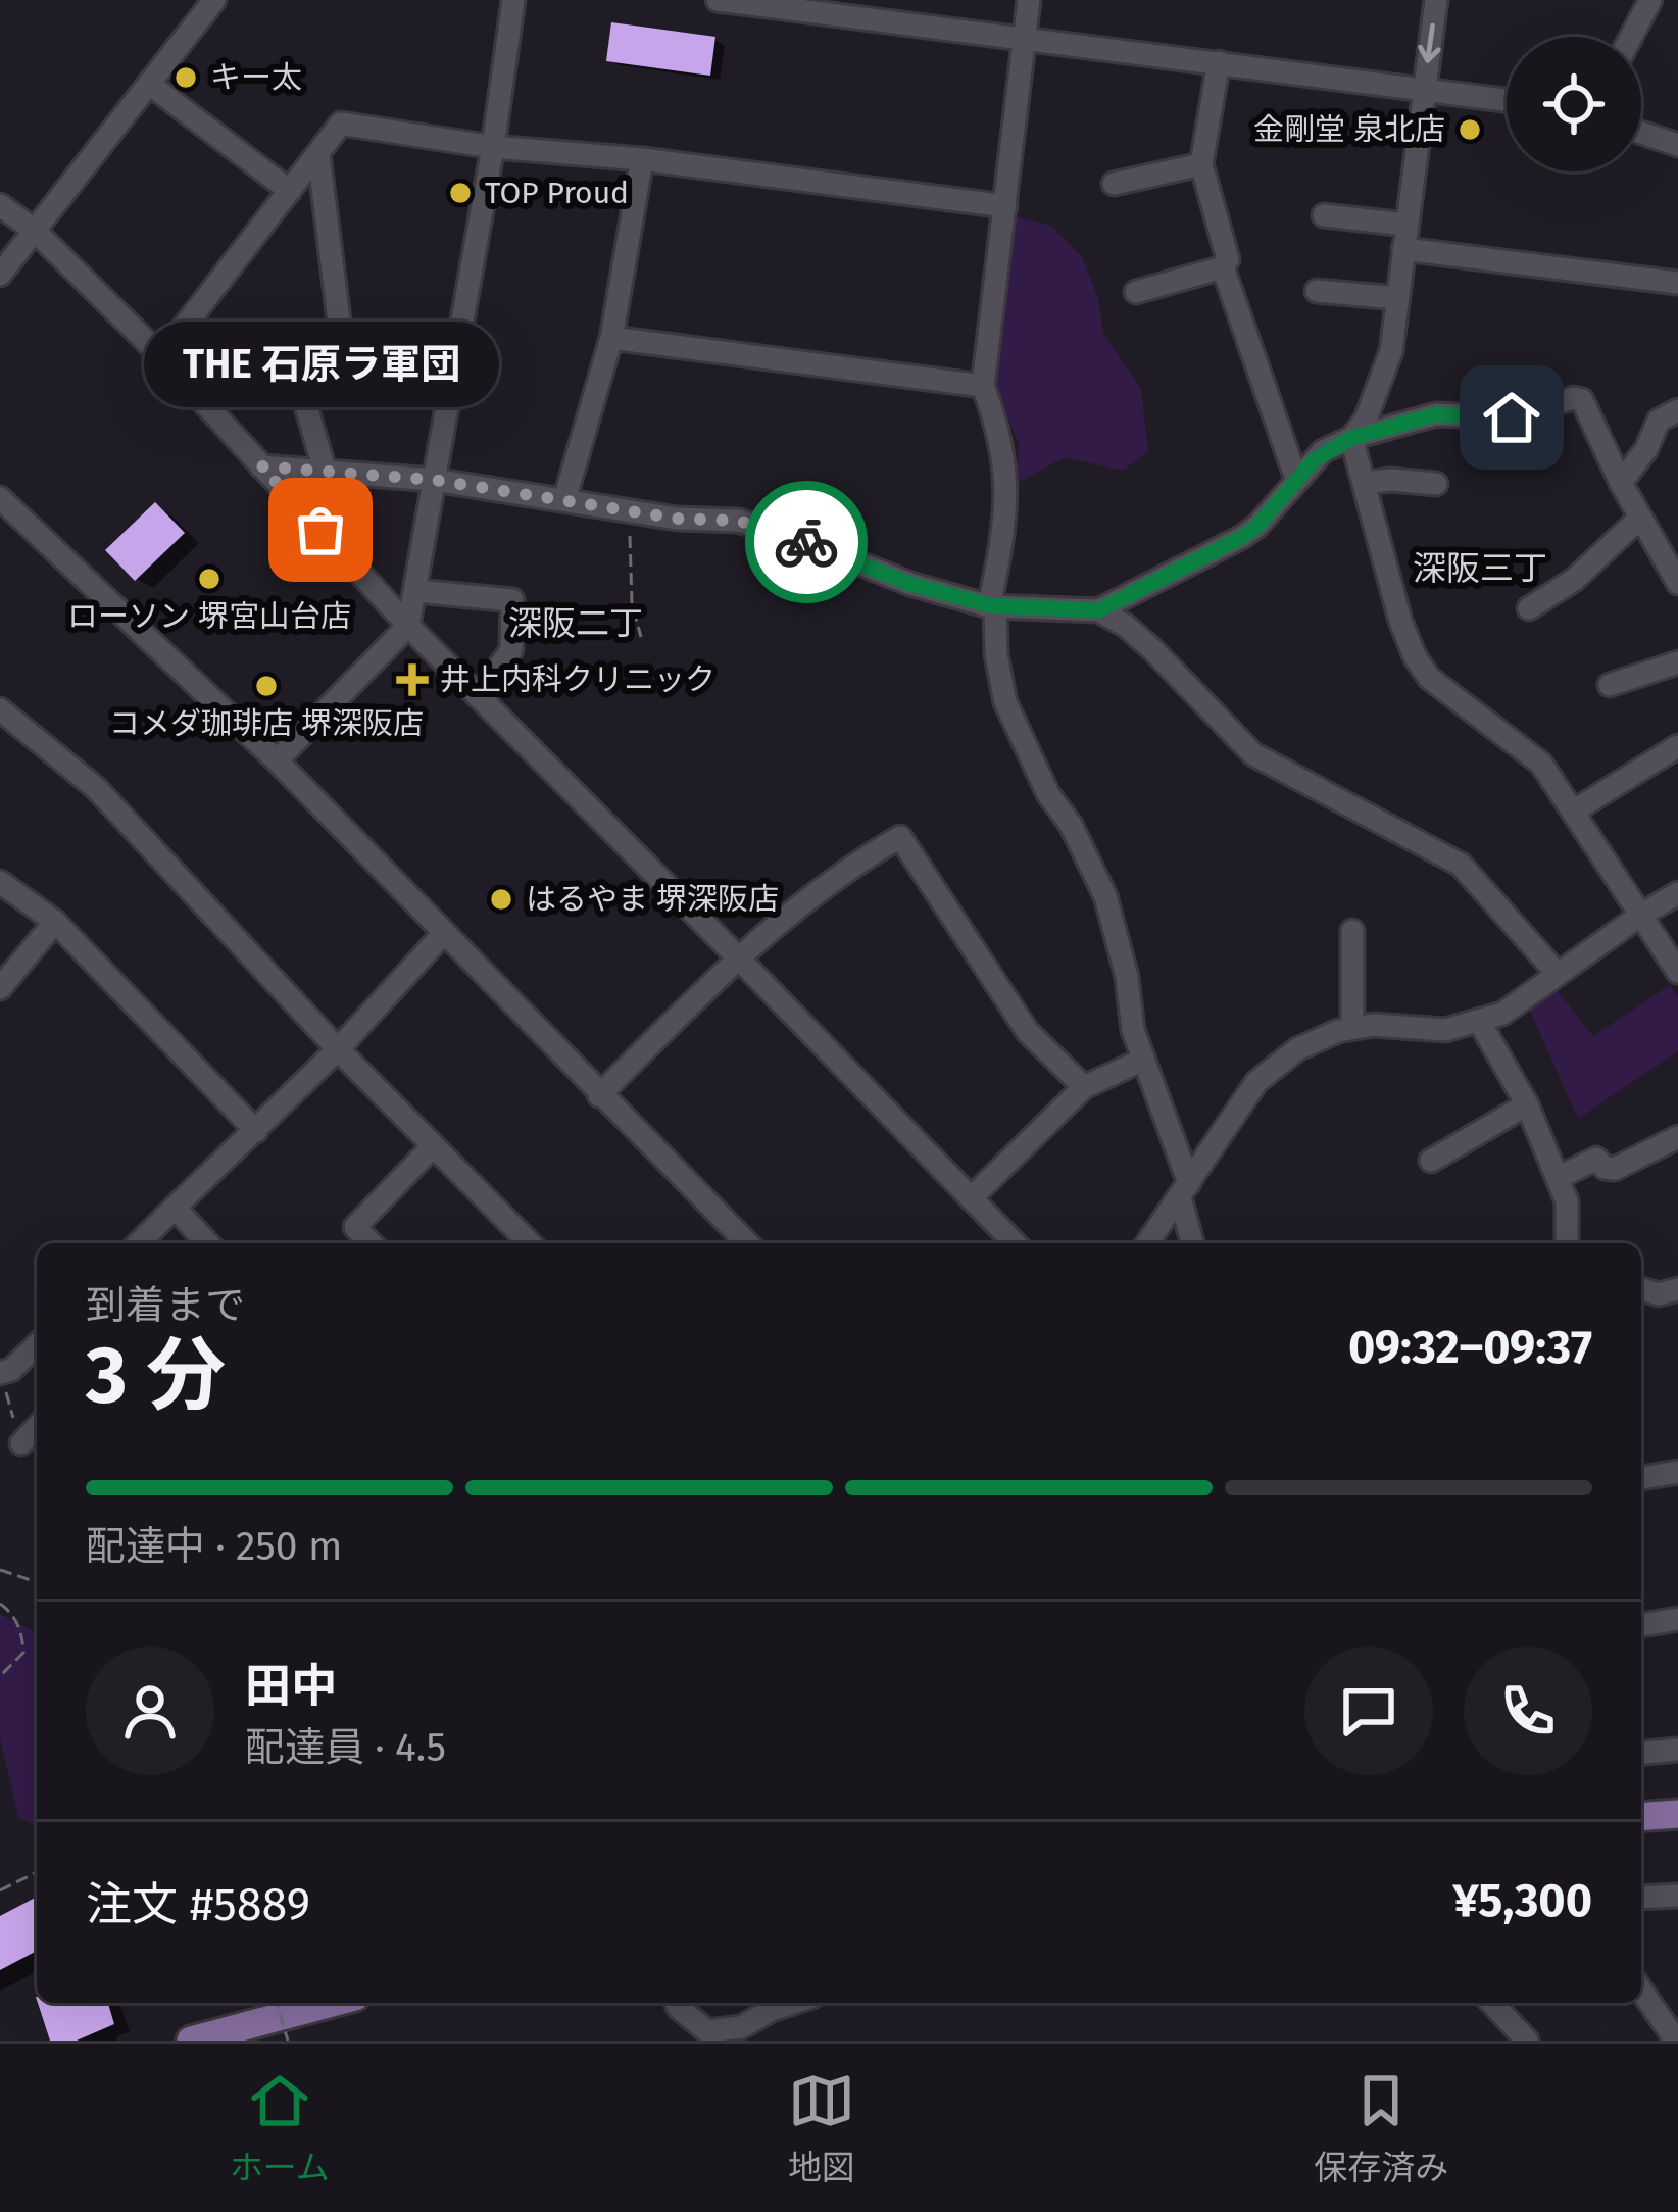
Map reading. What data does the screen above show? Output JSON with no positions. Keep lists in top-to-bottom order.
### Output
{
  "districts": ["深阪三丁", "深阪二丁"],
  "places": {
    "other": [
      "キー太",
      "金剛堂 泉北店",
      "TOP Proud",
      "THE 石原ラ軍団",
      "ローソン 堺宮山台店",
      "コメダ珈琲店 堺深阪店",
      "はるやま 堺深阪店"
    ],
    "health": ["井上内科クリニック"]
  },
  "page": {
    "bubble": "THE 石原ラ軍団",
    "heading": ["3 分", "到着まで", "09:32–09:37"],
    "panel": [
      "田中",
      "配達員 · 4.5",
      "注文 #5889",
      "¥5,300"
    ],
    "bar": "配達中 · 250 m",
    "tabs": ["ホーム", "地図", "保存済み"]
  }
}
